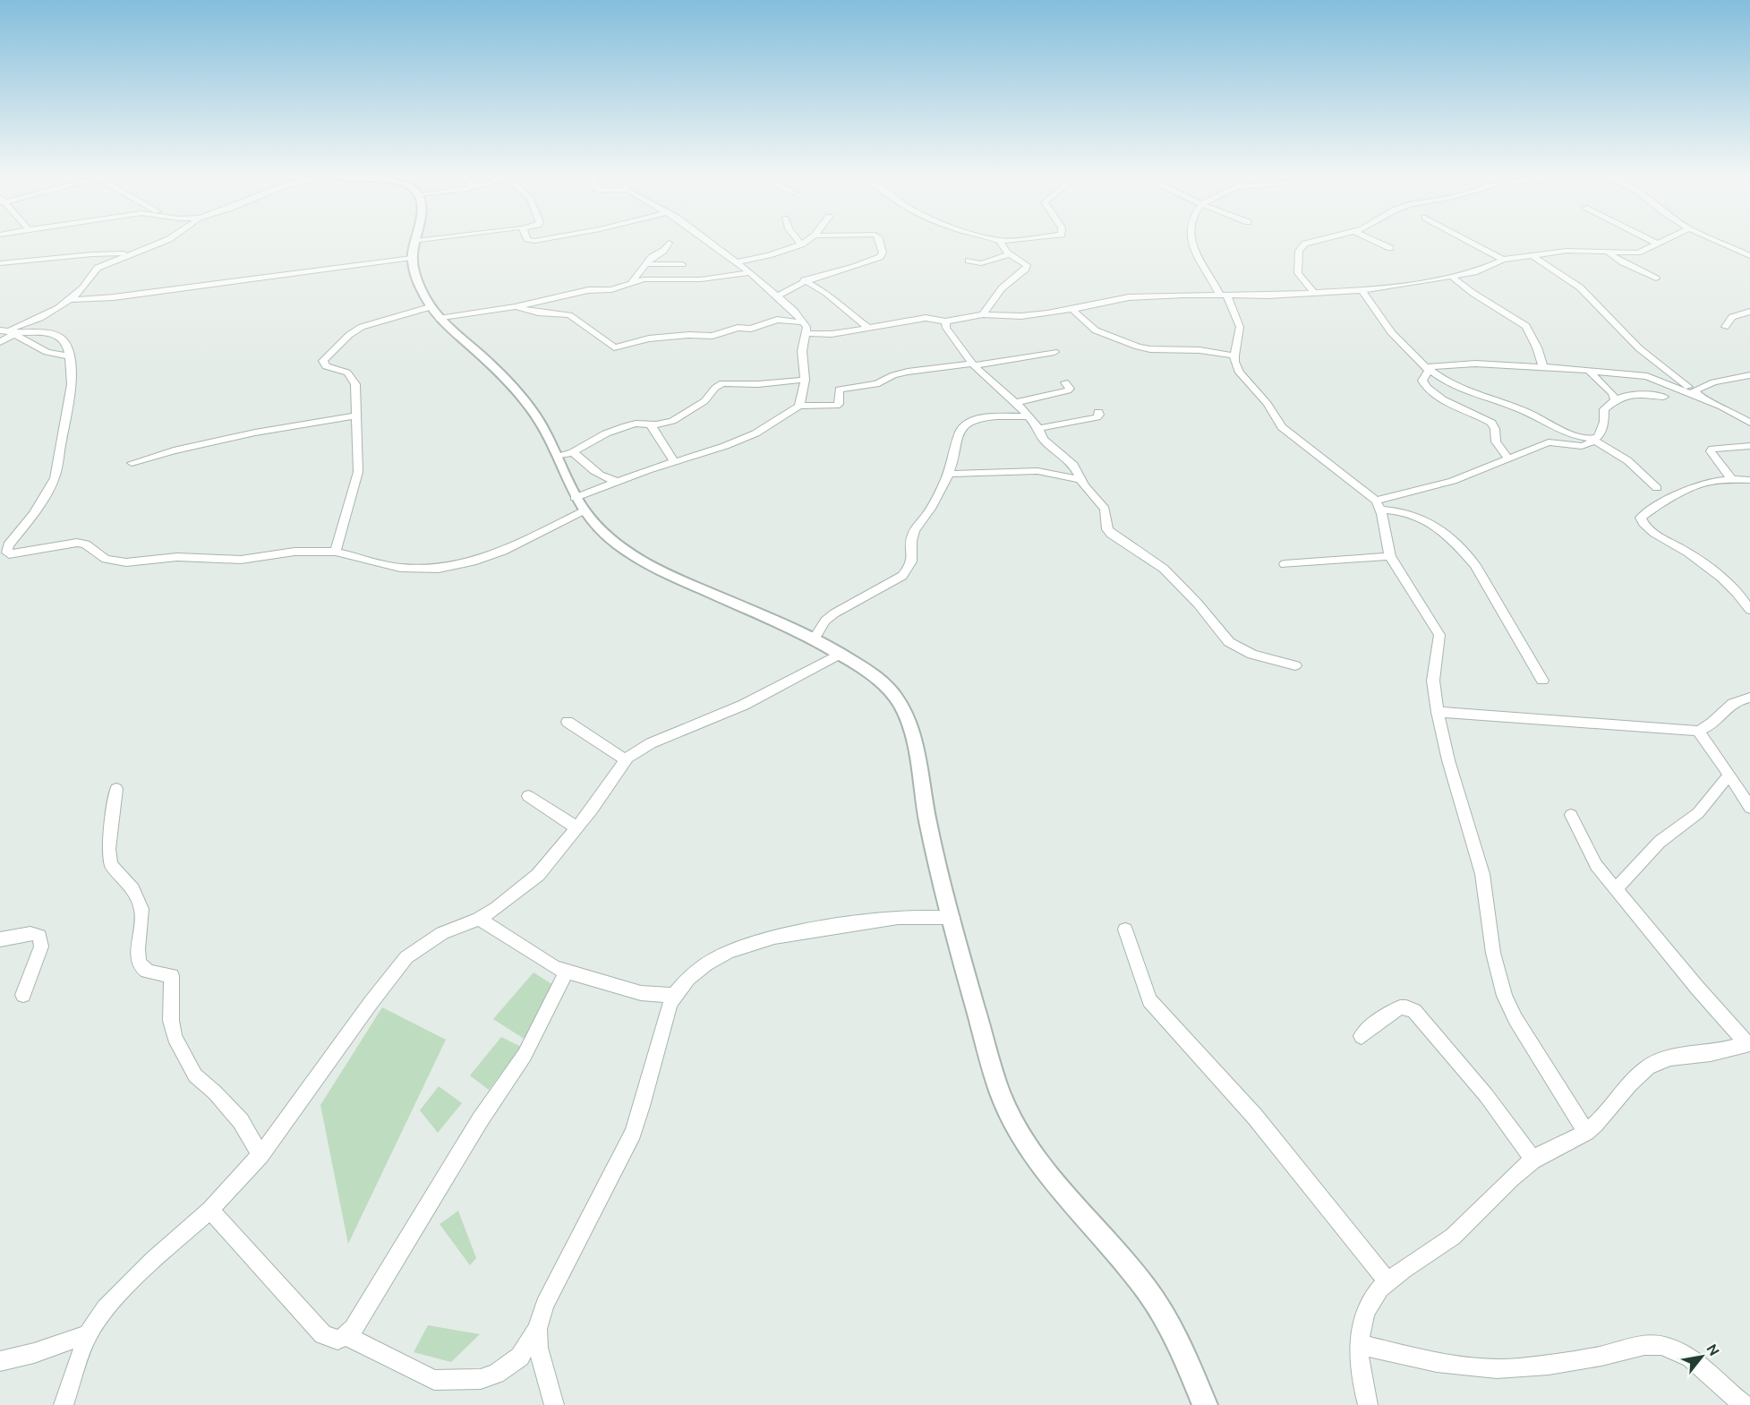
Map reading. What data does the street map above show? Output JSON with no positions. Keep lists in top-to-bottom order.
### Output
{
  "north": "top right"
}
